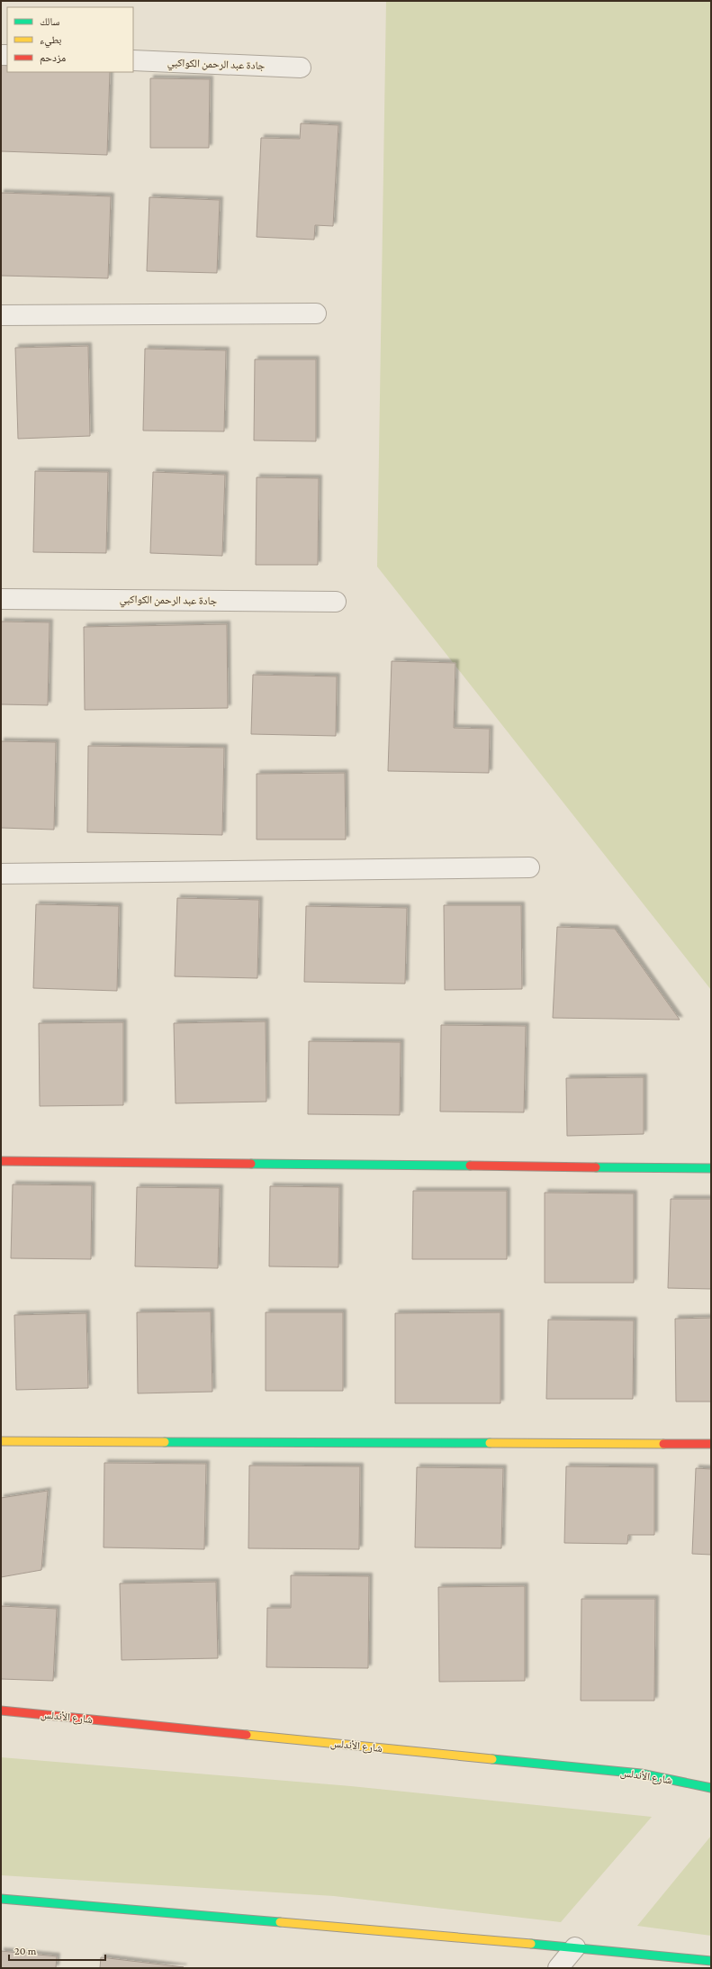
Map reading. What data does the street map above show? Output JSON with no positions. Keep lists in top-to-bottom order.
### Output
{
  "streets": {
    "street": ["جادة عبد الرحمن الكواكبي", "شارع الأندلس"]
  },
  "legend": ["سالك", "بطيء", "مزدحم"],
  "scale_bar": "20 m"
}
